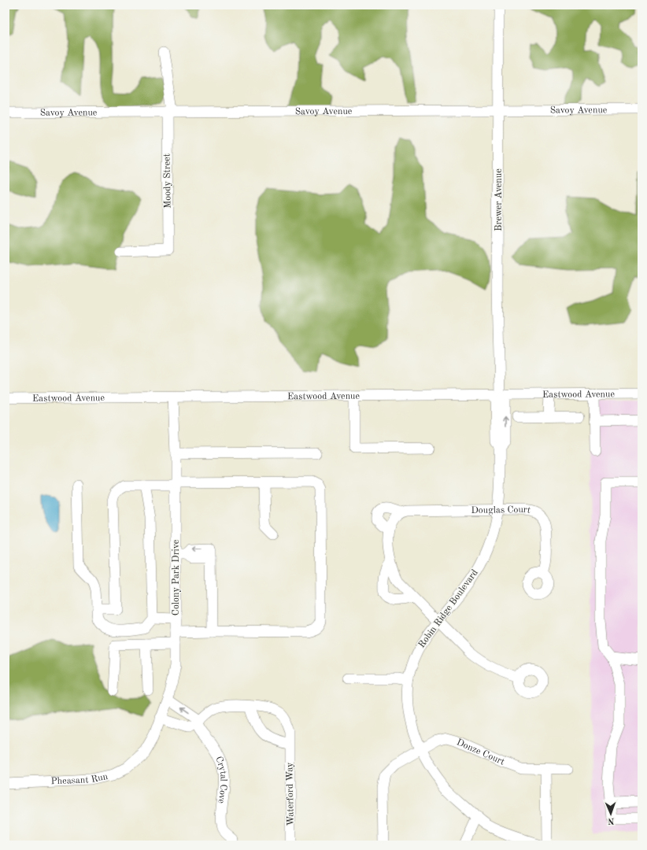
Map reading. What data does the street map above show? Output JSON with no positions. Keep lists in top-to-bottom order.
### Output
{
  "streets": {
    "street": [
      "Savoy Avenue",
      "Moody Street",
      "Brewer Avenue",
      "Eastwood Avenue",
      "Douglas Court",
      "Colony Park Drive",
      "Robin Ridge Boulevard",
      "Donze Court",
      "Pheasant Run",
      "Crytal Cove",
      "Waterford Way"
    ]
  },
  "crossings": [
    ["Savoy Avenue", "Moody Street"],
    ["Savoy Avenue", "Brewer Avenue"],
    ["Brewer Avenue", "Eastwood Avenue"],
    ["Brewer Avenue", "Robin Ridge Boulevard"],
    ["Eastwood Avenue", "Colony Park Drive"],
    ["Eastwood Avenue", "Robin Ridge Boulevard"],
    ["Douglas Court", "Robin Ridge Boulevard"],
    ["Colony Park Drive", "Pheasant Run"],
    ["Colony Park Drive", "Crytal Cove"],
    ["Robin Ridge Boulevard", "Donze Court"],
    ["Crytal Cove", "Waterford Way"]
  ],
  "north": "bottom"
}
